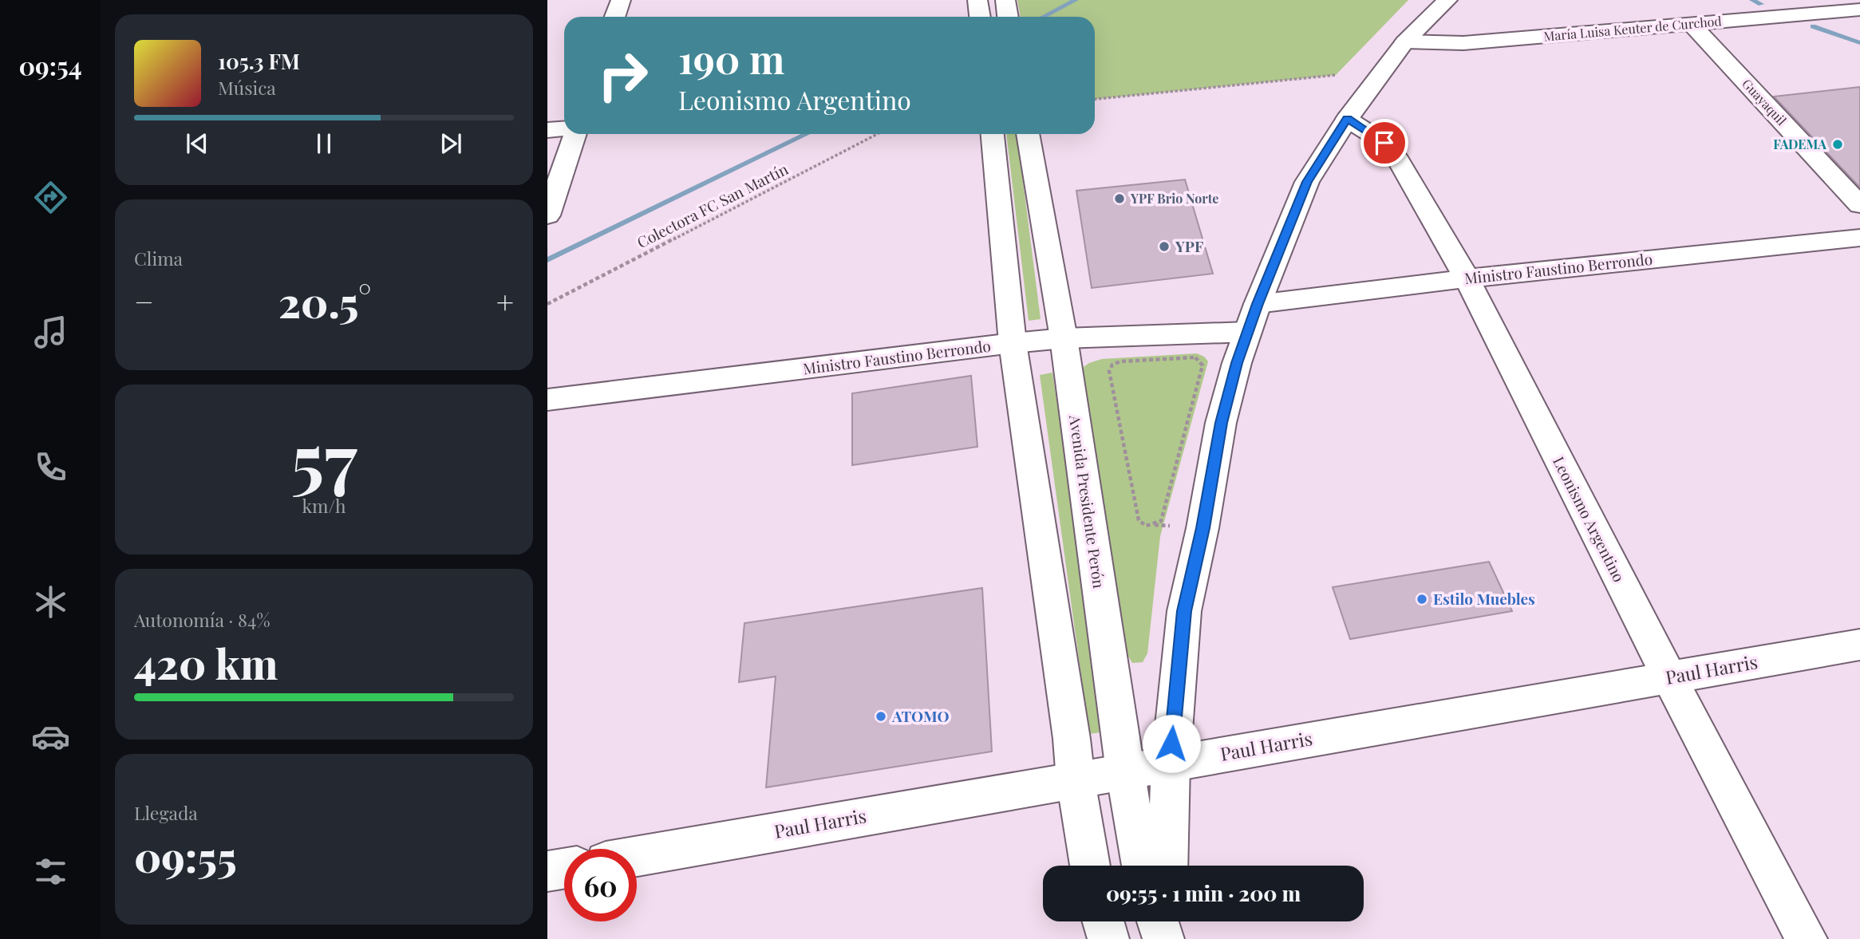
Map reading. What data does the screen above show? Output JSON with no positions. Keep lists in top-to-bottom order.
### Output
{
  "streets": {
    "street": [
      "María Luisa Keuter de Curchod",
      "Guayaquil",
      "Ministro Faustino Berrondo",
      "Avenida Presidente Perón",
      "Leonismo Argentino",
      "Paul Harris"
    ],
    "path": ["Colectora FC San Martín"]
  },
  "crossings": [
    ["María Luisa Keuter de Curchod", "Guayaquil"],
    ["Ministro Faustino Berrondo", "Avenida Presidente Perón"],
    ["Ministro Faustino Berrondo", "Leonismo Argentino"],
    ["Avenida Presidente Perón", "Paul Harris"],
    ["Leonismo Argentino", "Paul Harris"]
  ],
  "places": [
    "FADEMA",
    "YPF Brio Norte",
    "YPF",
    "Estilo Muebles",
    "ATOMO"
  ],
  "page": {
    "tabs": "09:54",
    "turn": ["190 m", "Leonismo Argentino"],
    "song": ["105.3 FM", "Música"],
    "tile": [
      "Clima",
      ["57", "km/h"],
      ["Autonomía · 84%", "420 km"],
      ["Llegada", "09:55"]
    ],
    "heat": ["−", "20.5°", "+"],
    "limit": "60",
    "trip": "09:55 · 1 min · 200 m"
  }
}
